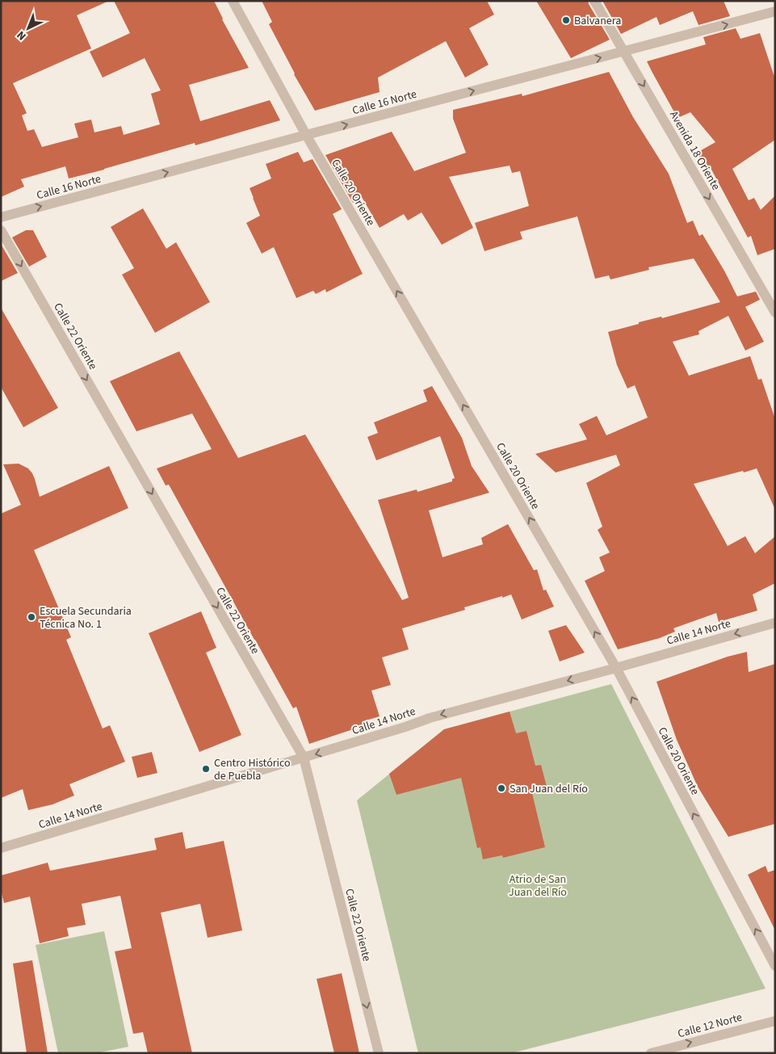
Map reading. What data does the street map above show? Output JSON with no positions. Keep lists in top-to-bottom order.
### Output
{
  "streets": {
    "street": [
      "Calle 16 Norte",
      "Avenida 18 Oriente",
      "Calle 20 Oriente",
      "Calle 22 Oriente",
      "Calle 14 Norte",
      "Calle 12 Norte"
    ]
  },
  "crossings": [
    ["Calle 16 Norte", "Avenida 18 Oriente"],
    ["Calle 16 Norte", "Calle 20 Oriente"],
    ["Calle 20 Oriente", "Calle 14 Norte"],
    ["Calle 22 Oriente", "Calle 14 Norte"]
  ],
  "one_way": [
    "Calle 16 Norte",
    "Avenida 18 Oriente",
    "Calle 20 Oriente",
    "Calle 22 Oriente",
    "Calle 14 Norte",
    "Calle 12 Norte"
  ],
  "parks": ["Atrio de San Juan del Río"],
  "places": [
    "Balvanera",
    "Escuela Secundaria Técnica No. 1",
    "Centro Histórico de Puebla",
    "San Juan del Río"
  ],
  "north": "bottom left"
}
